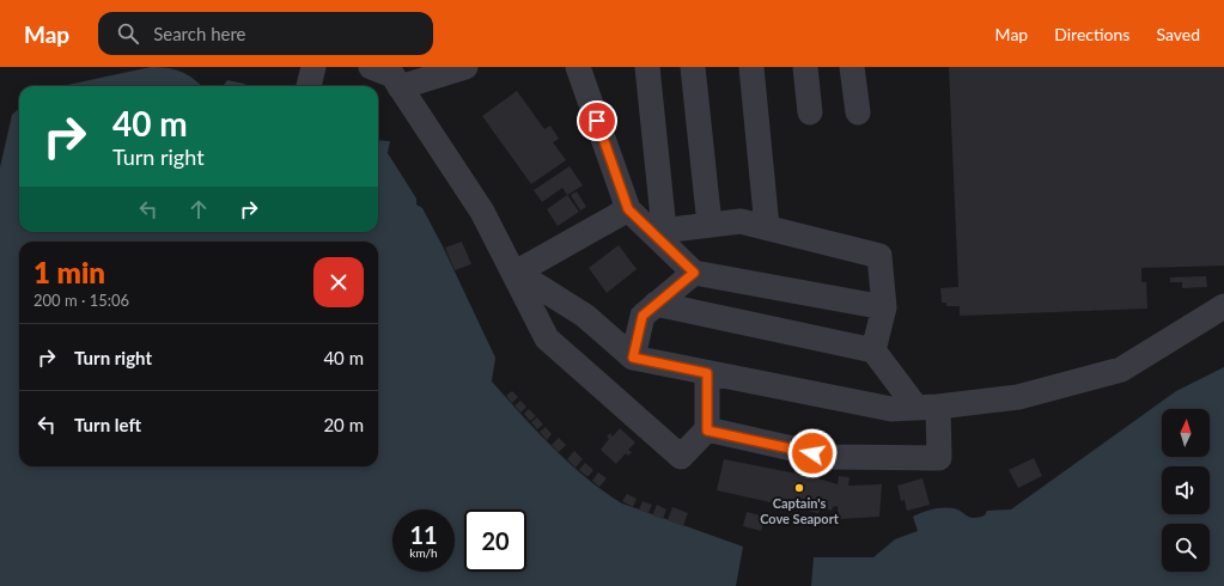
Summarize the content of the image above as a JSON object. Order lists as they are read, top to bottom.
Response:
{
  "places": ["Captain's Cove Seaport"],
  "north": "top",
  "page": {
    "header": "Map",
    "search": "Search here",
    "nav": ["Map", "Directions", "Saved"],
    "turn": ["40 m", "Turn right"],
    "heading": ["1 min", "200 m · 15:06"],
    "list": [
      {
        "name": "Turn right",
        "value": "40 m"
      },
      {
        "name": "Turn left",
        "value": "20 m"
      }
    ],
    "speed": "11 km/h",
    "limit": "20"
  }
}
